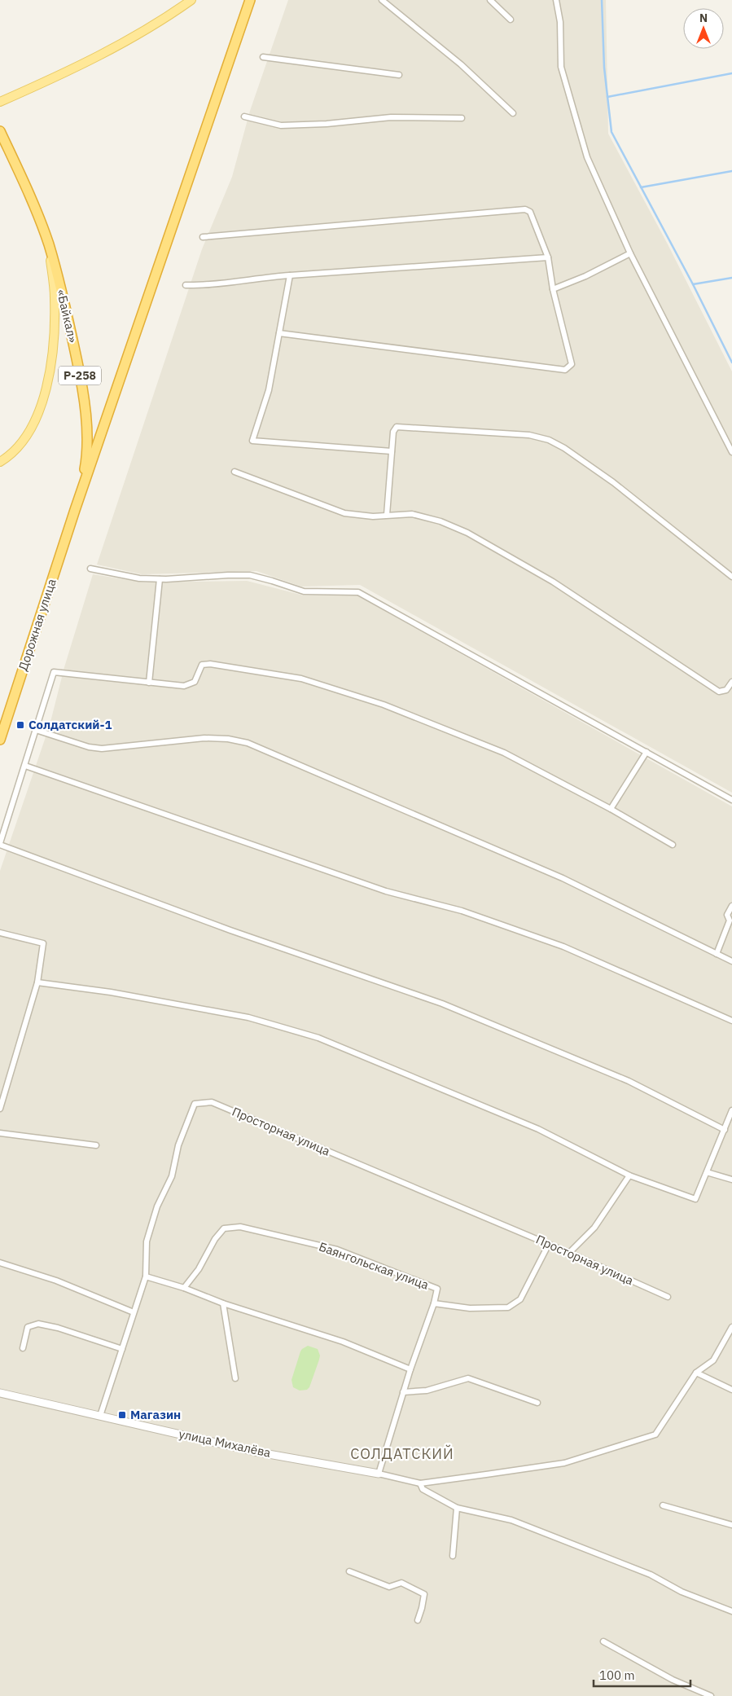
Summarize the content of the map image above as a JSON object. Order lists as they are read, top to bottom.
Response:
{
  "streets": {
    "highway": ["«Байкал»", "Р-258", "Дорожная улица"],
    "street": ["Просторная улица", "Баянгольская улица", "улица Михалёва"]
  },
  "crossings": [
    ["«Байкал»", "Дорожная улица"],
    ["Просторная улица", "улица Михалёва"]
  ],
  "districts": ["СОЛДАТСКИЙ"],
  "places": {
    "transit": ["Солдатский-1", "Магазин"]
  },
  "scale_bar": "100 m",
  "north": "top"
}
